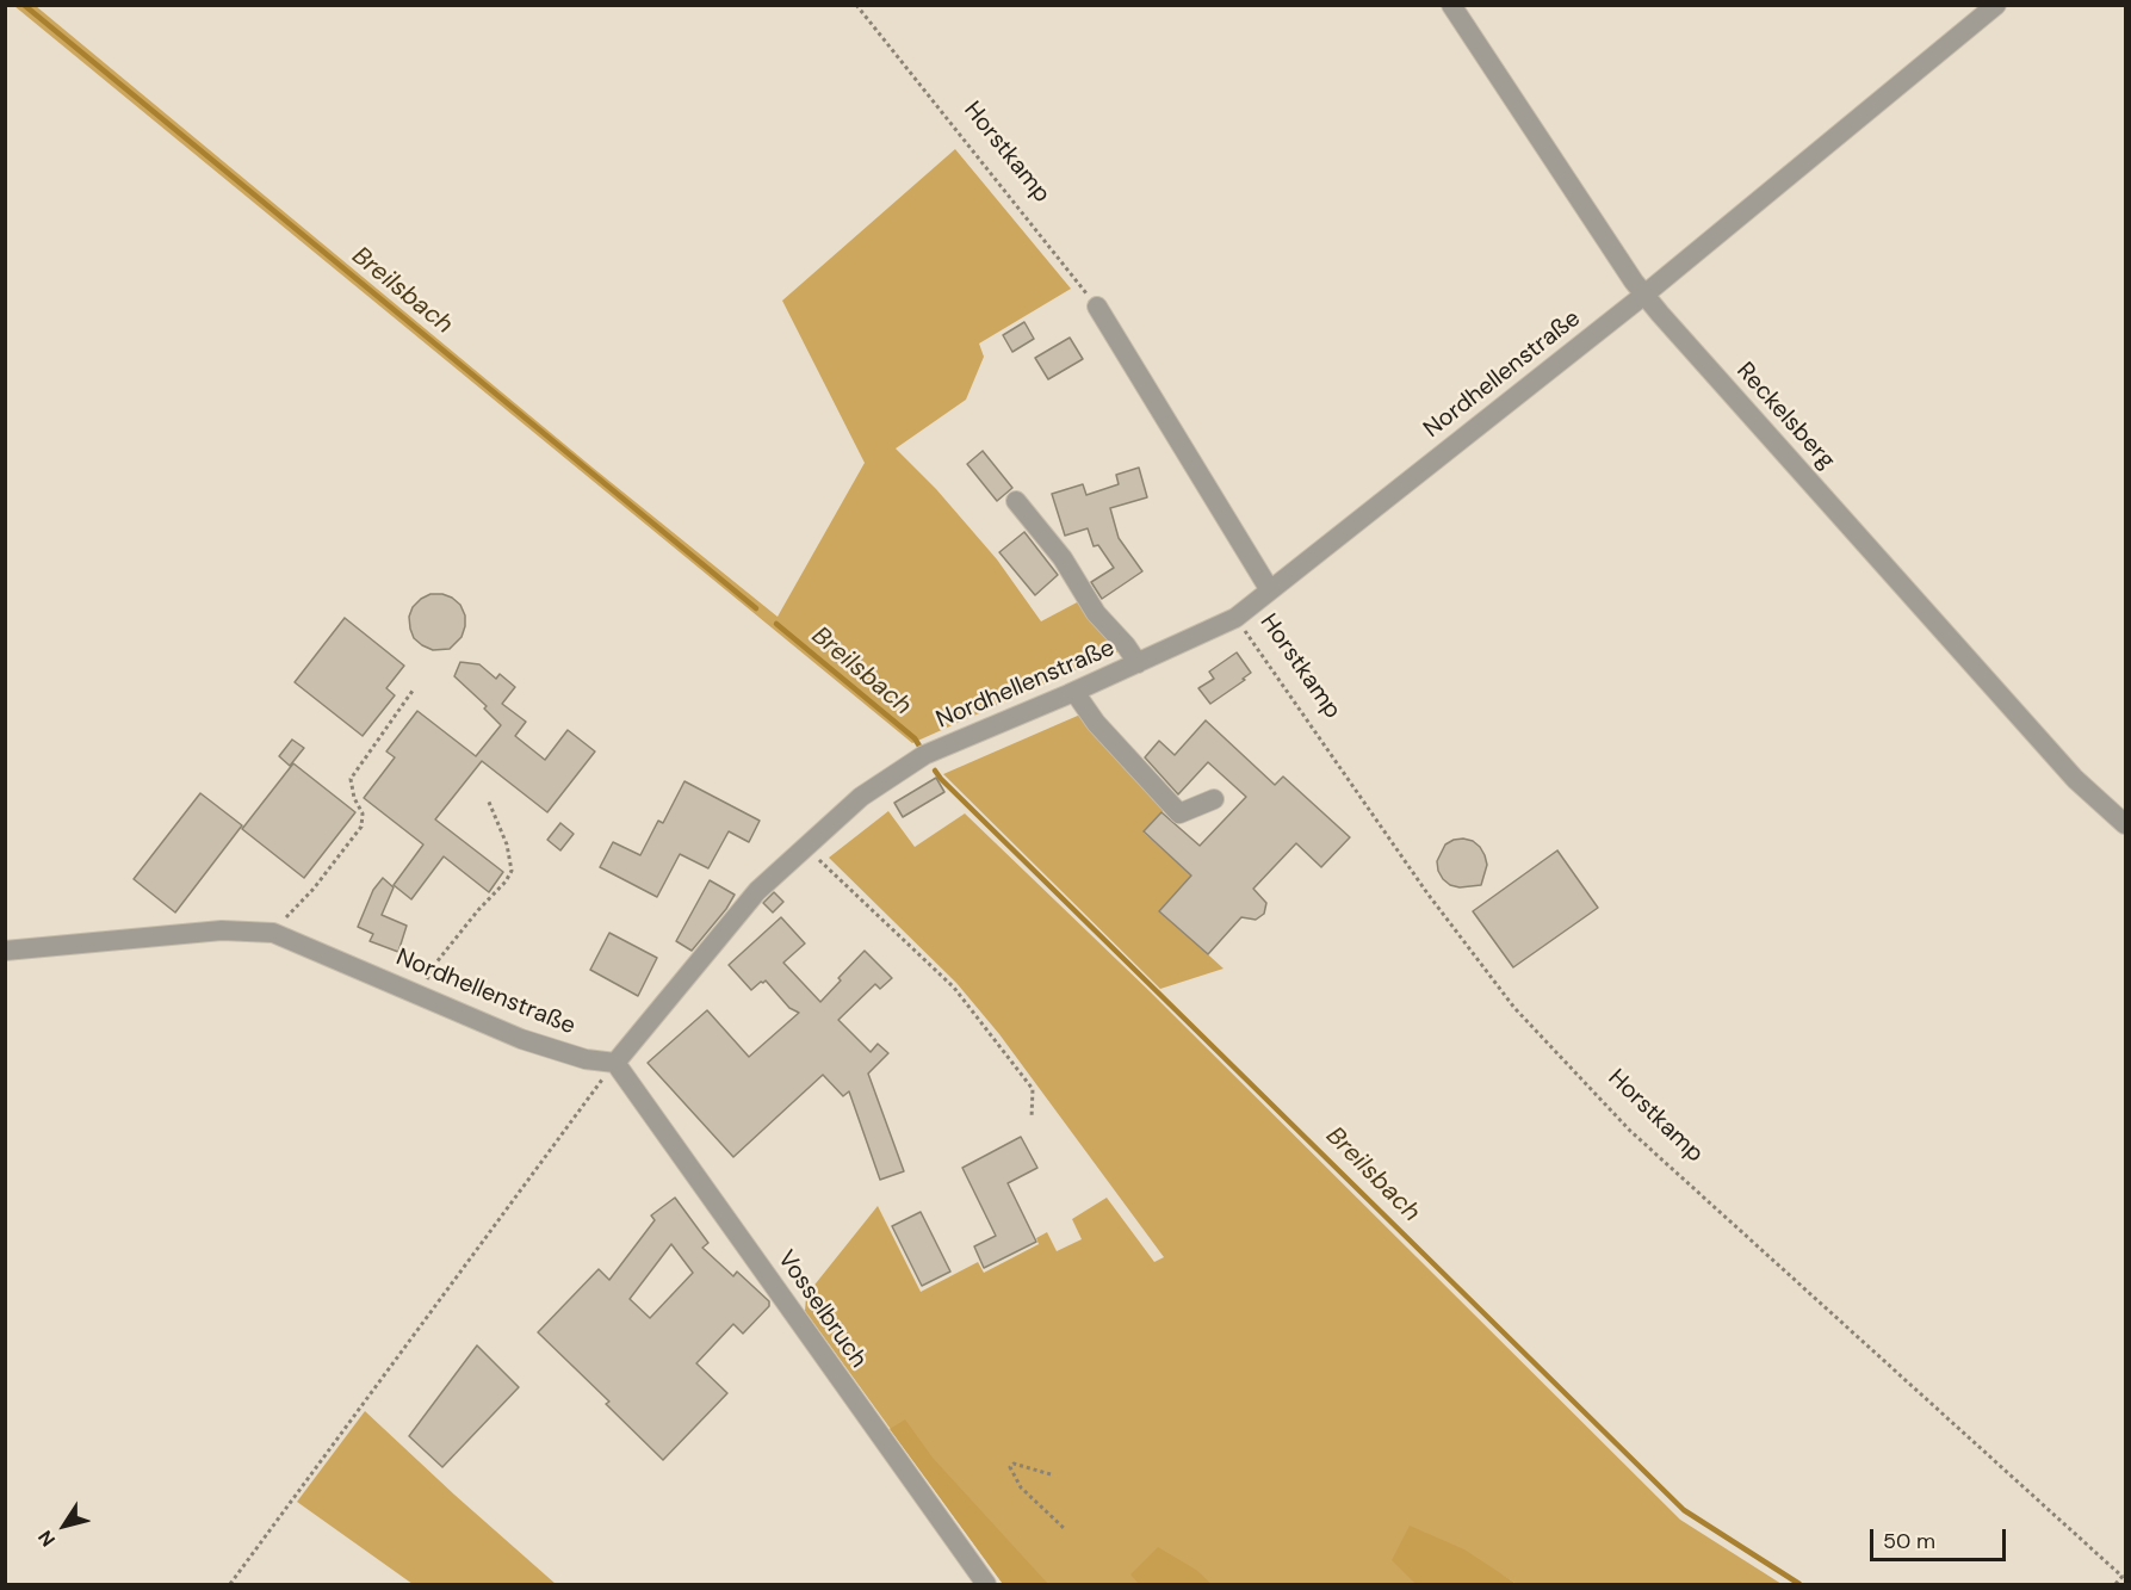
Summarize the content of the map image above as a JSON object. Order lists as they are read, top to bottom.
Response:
{
  "streets": {
    "street": [
      "Horstkamp",
      "Nordhellenstraße",
      "Reckelsberg",
      "Vosselbruch"
    ]
  },
  "crossings": [
    ["Horstkamp", "Nordhellenstraße"],
    ["Nordhellenstraße", "Reckelsberg"],
    ["Nordhellenstraße", "Vosselbruch"]
  ],
  "water": ["Breilsbach"],
  "scale_bar": "50 m",
  "north": "bottom left"
}
